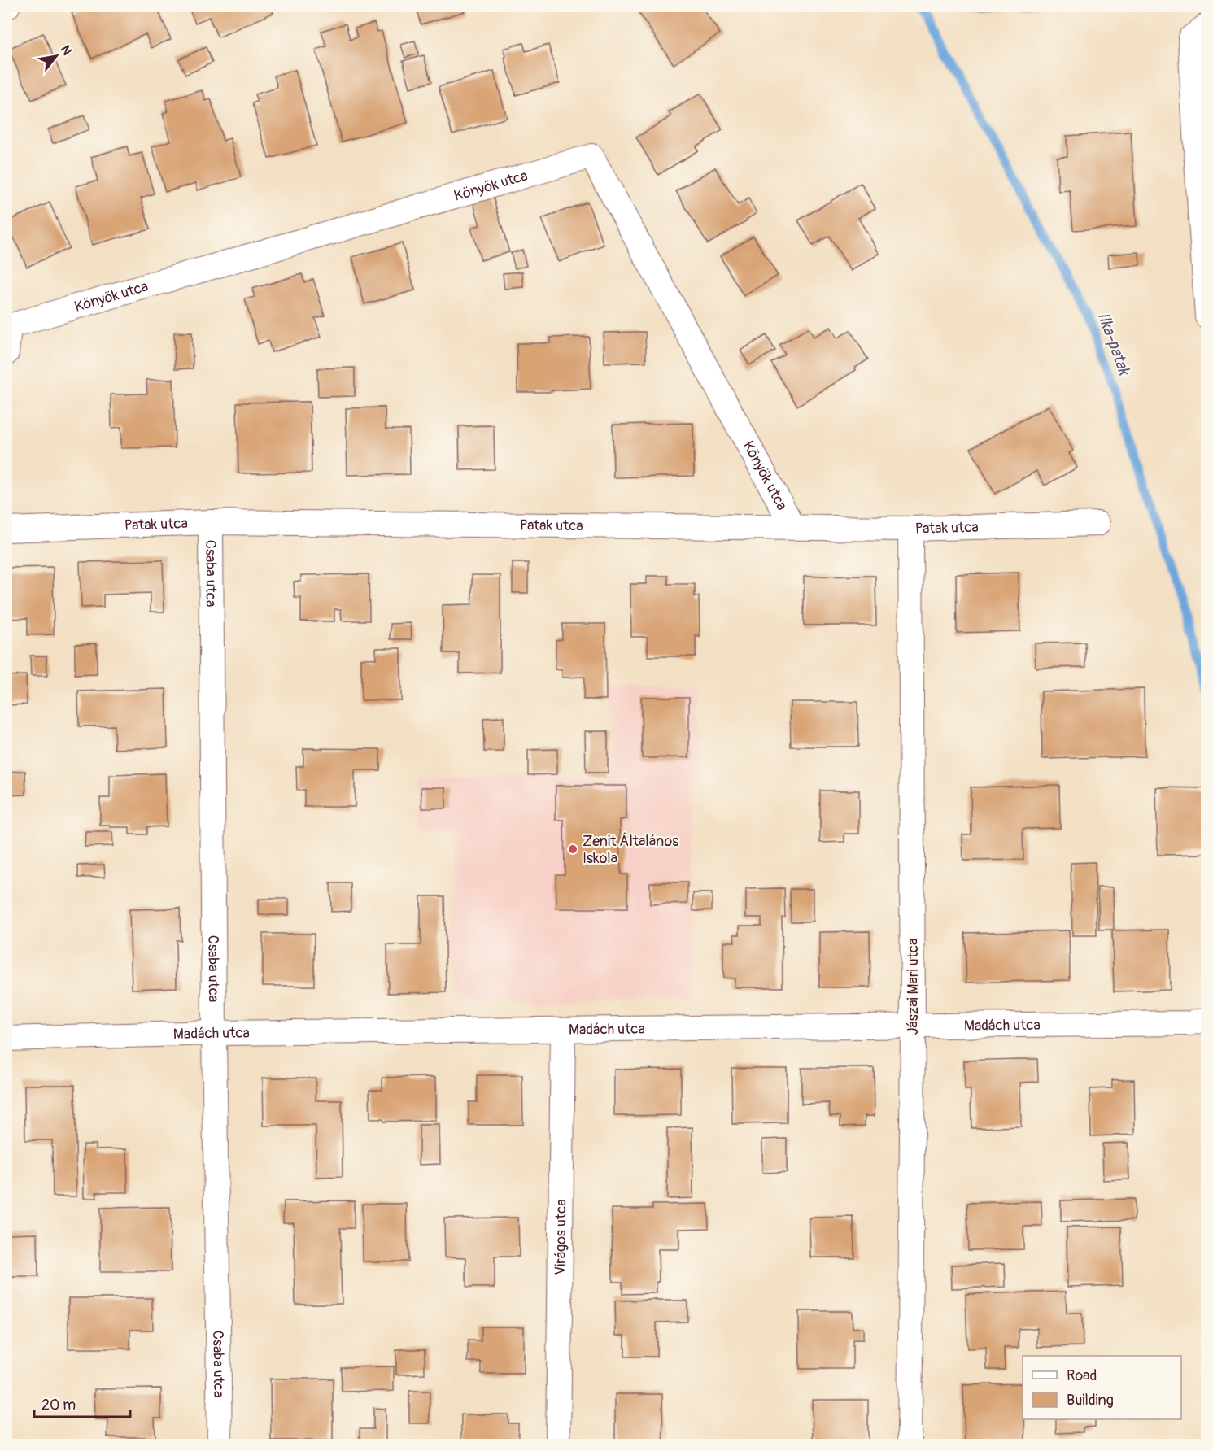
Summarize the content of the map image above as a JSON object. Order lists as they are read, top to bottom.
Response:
{
  "streets": {
    "street": [
      "Könyök utca",
      "Patak utca",
      "Csaba utca",
      "Jászai Mari utca",
      "Madách utca",
      "Virágos utca"
    ]
  },
  "crossings": [
    ["Könyök utca", "Patak utca"],
    ["Patak utca", "Csaba utca"],
    ["Patak utca", "Jászai Mari utca"],
    ["Csaba utca", "Madách utca"],
    ["Jászai Mari utca", "Madách utca"],
    ["Madách utca", "Virágos utca"]
  ],
  "water": ["Ilka-patak"],
  "places": ["Zenit Általános Iskola"],
  "legend": ["Road", "Building"],
  "scale_bar": "20 m",
  "north": "top right"
}
